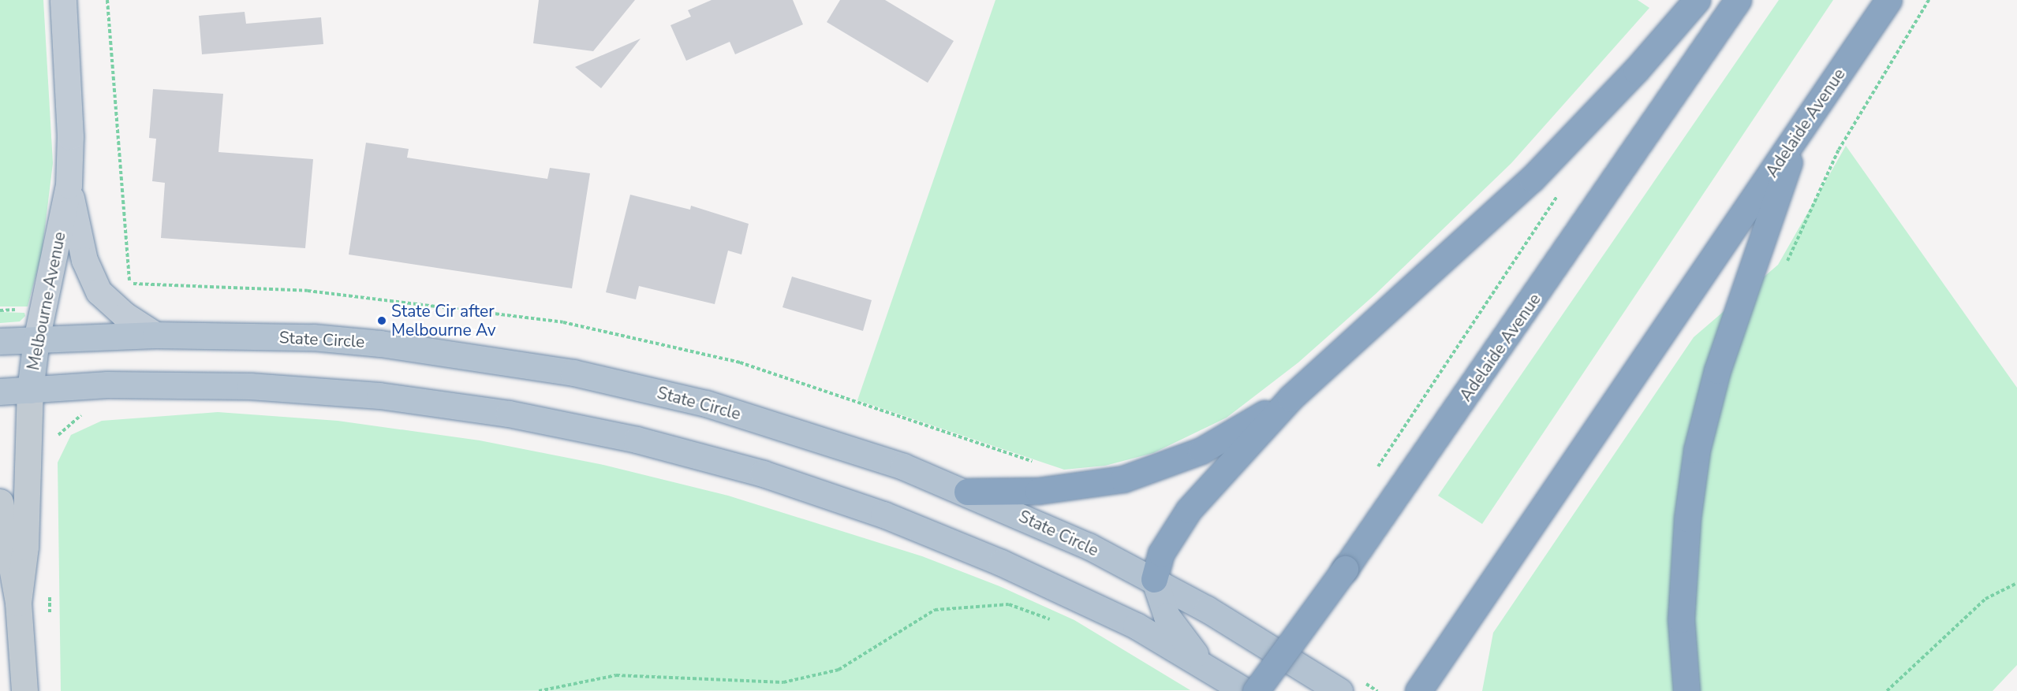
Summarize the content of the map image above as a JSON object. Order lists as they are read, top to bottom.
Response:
{
  "streets": {
    "highway": ["Adelaide Avenue"],
    "main road": ["Melbourne Avenue", "State Circle"]
  },
  "crossings": [
    ["Melbourne Avenue", "State Circle"]
  ],
  "places": ["State Cir after Melbourne Av"]
}
